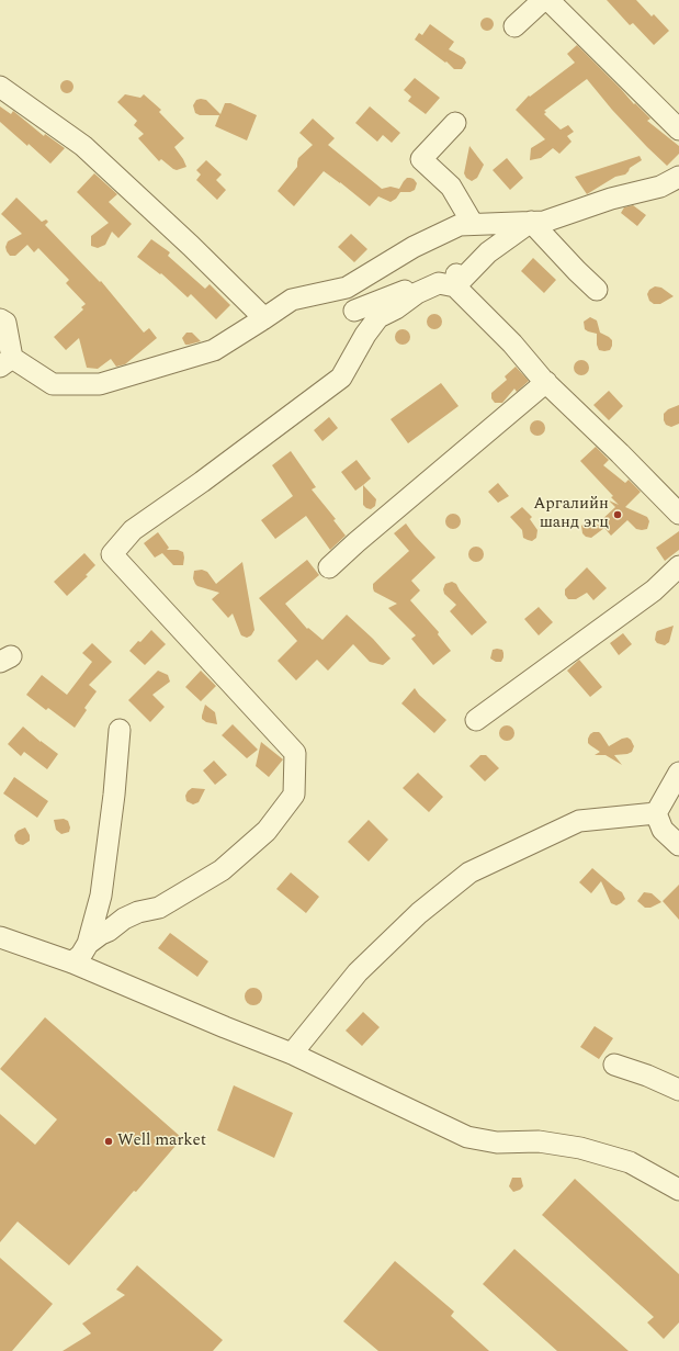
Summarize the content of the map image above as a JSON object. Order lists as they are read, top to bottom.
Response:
{
  "places": ["Аргалийн шанд эгц", "Well market"]
}
